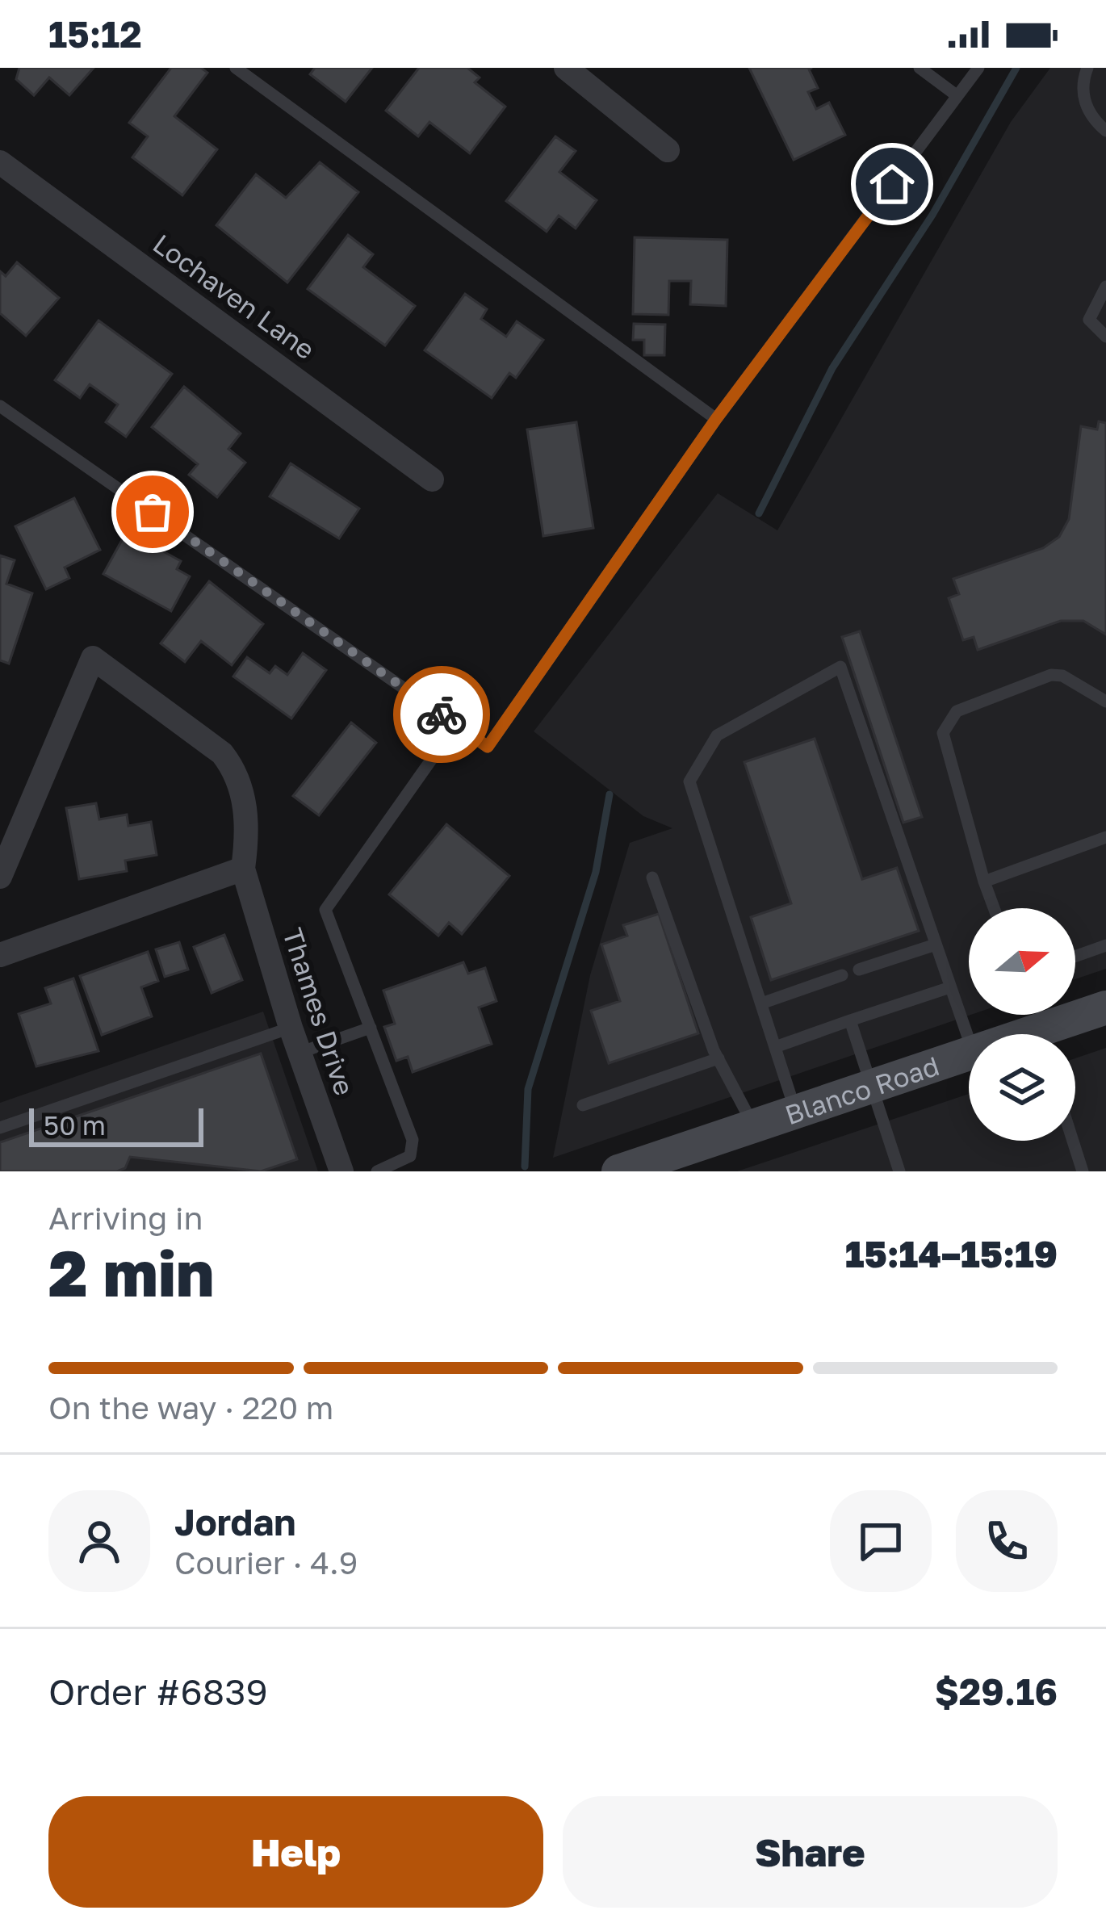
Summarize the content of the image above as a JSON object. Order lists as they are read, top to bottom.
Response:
{
  "streets": {
    "main road": ["Blanco Road"],
    "street": ["Lochaven Lane", "Thames Drive"]
  },
  "scale_bar": "50 m",
  "north": "right",
  "page": {
    "status": "15:12",
    "scale": "50 m",
    "heading": ["2 min", "Arriving in", "15:14–15:19"],
    "panel": [
      "Jordan",
      "Courier · 4.9",
      "Order #6839",
      "$29.16"
    ],
    "bar": "On the way · 220 m",
    "buttons": ["Help", "Share"]
  }
}
